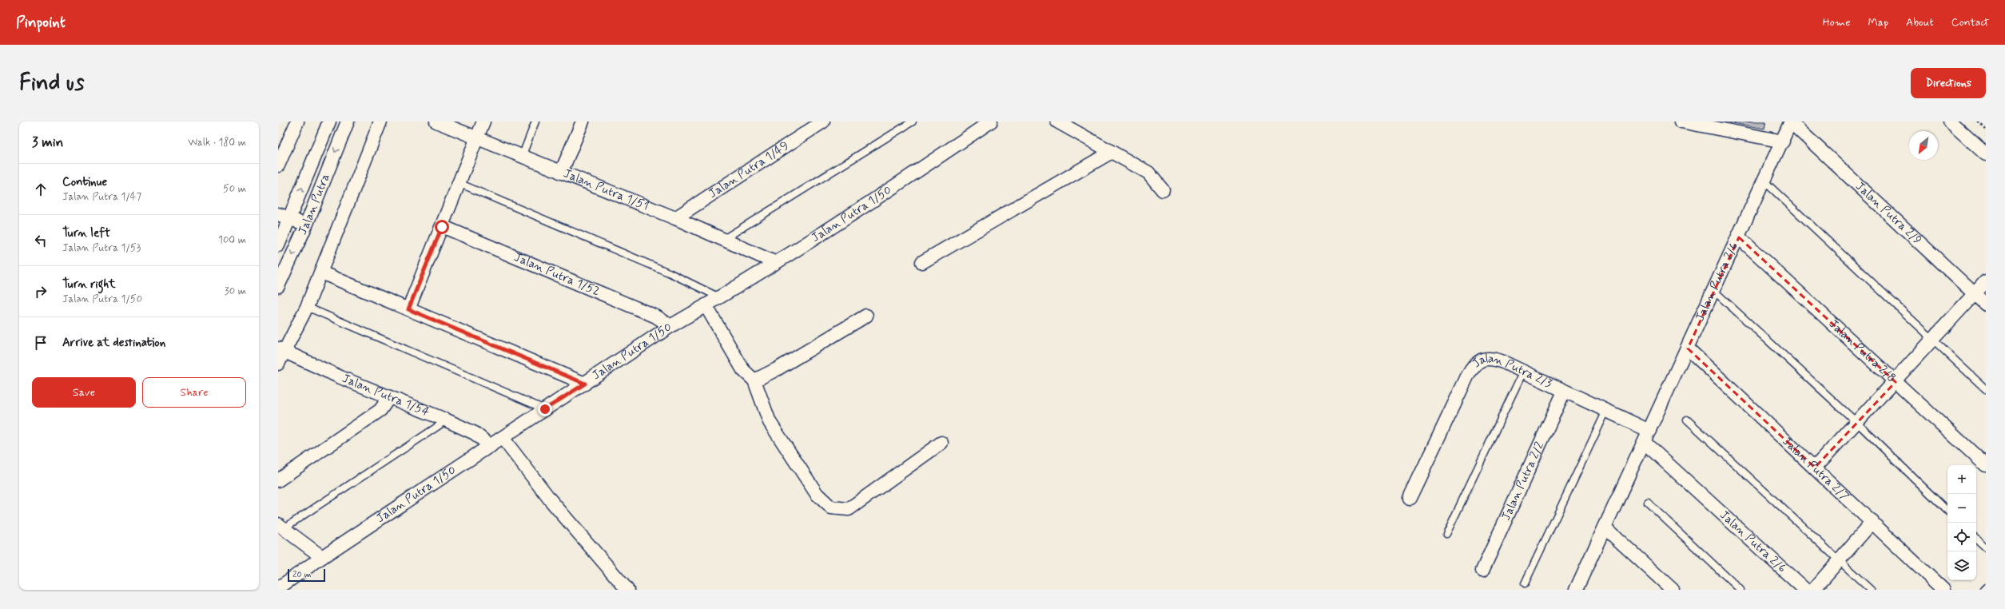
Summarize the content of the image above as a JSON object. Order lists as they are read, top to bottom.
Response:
{
  "streets": {
    "street": [
      "Jalan Putra 1/49",
      "Jalan Putra 1/51",
      "Jalan Putra",
      "Jalan Putra 2/9",
      "Jalan Putra 1/50",
      "Jalan Putra 1/52",
      "Jalan Putra 2/6",
      "Jalan Putra 2/8",
      "Jalan Putra 2/3",
      "Jalan Putra 1/54",
      "Jalan Putra 2/7",
      "Jalan Putra 2/2"
    ]
  },
  "crossings": [
    ["Jalan Putra 1/49", "Jalan Putra 1/51"],
    ["Jalan Putra 1/51", "Jalan Putra 1/50"],
    ["Jalan Putra 2/9", "Jalan Putra 2/6"],
    ["Jalan Putra 1/50", "Jalan Putra 1/52"],
    ["Jalan Putra 1/50", "Jalan Putra 1/54"],
    ["Jalan Putra 2/6", "Jalan Putra 2/8"],
    ["Jalan Putra 2/6", "Jalan Putra 2/3"],
    ["Jalan Putra 2/6", "Jalan Putra 2/7"],
    ["Jalan Putra 2/3", "Jalan Putra 2/2"]
  ],
  "scale_bar": "20 m",
  "north": "bottom left",
  "page": {
    "header": "Pinpoint",
    "nav": [
      "Home",
      "Map",
      "About",
      "Contact"
    ],
    "buttons": [
      "Directions",
      ["Save", "Share"]
    ],
    "title": "Find us",
    "heading": ["3 min", "Walk · 180 m"],
    "list": [
      ["Continue", "Jalan Putra 1/47", "50 m"],
      ["Turn left", "Jalan Putra 1/53", "100 m"],
      ["Turn right", "Jalan Putra 1/50", "30 m"],
      "Arrive at destination"
    ],
    "map_buttons": ["+", "−"],
    "scale": "20 m"
  }
}
